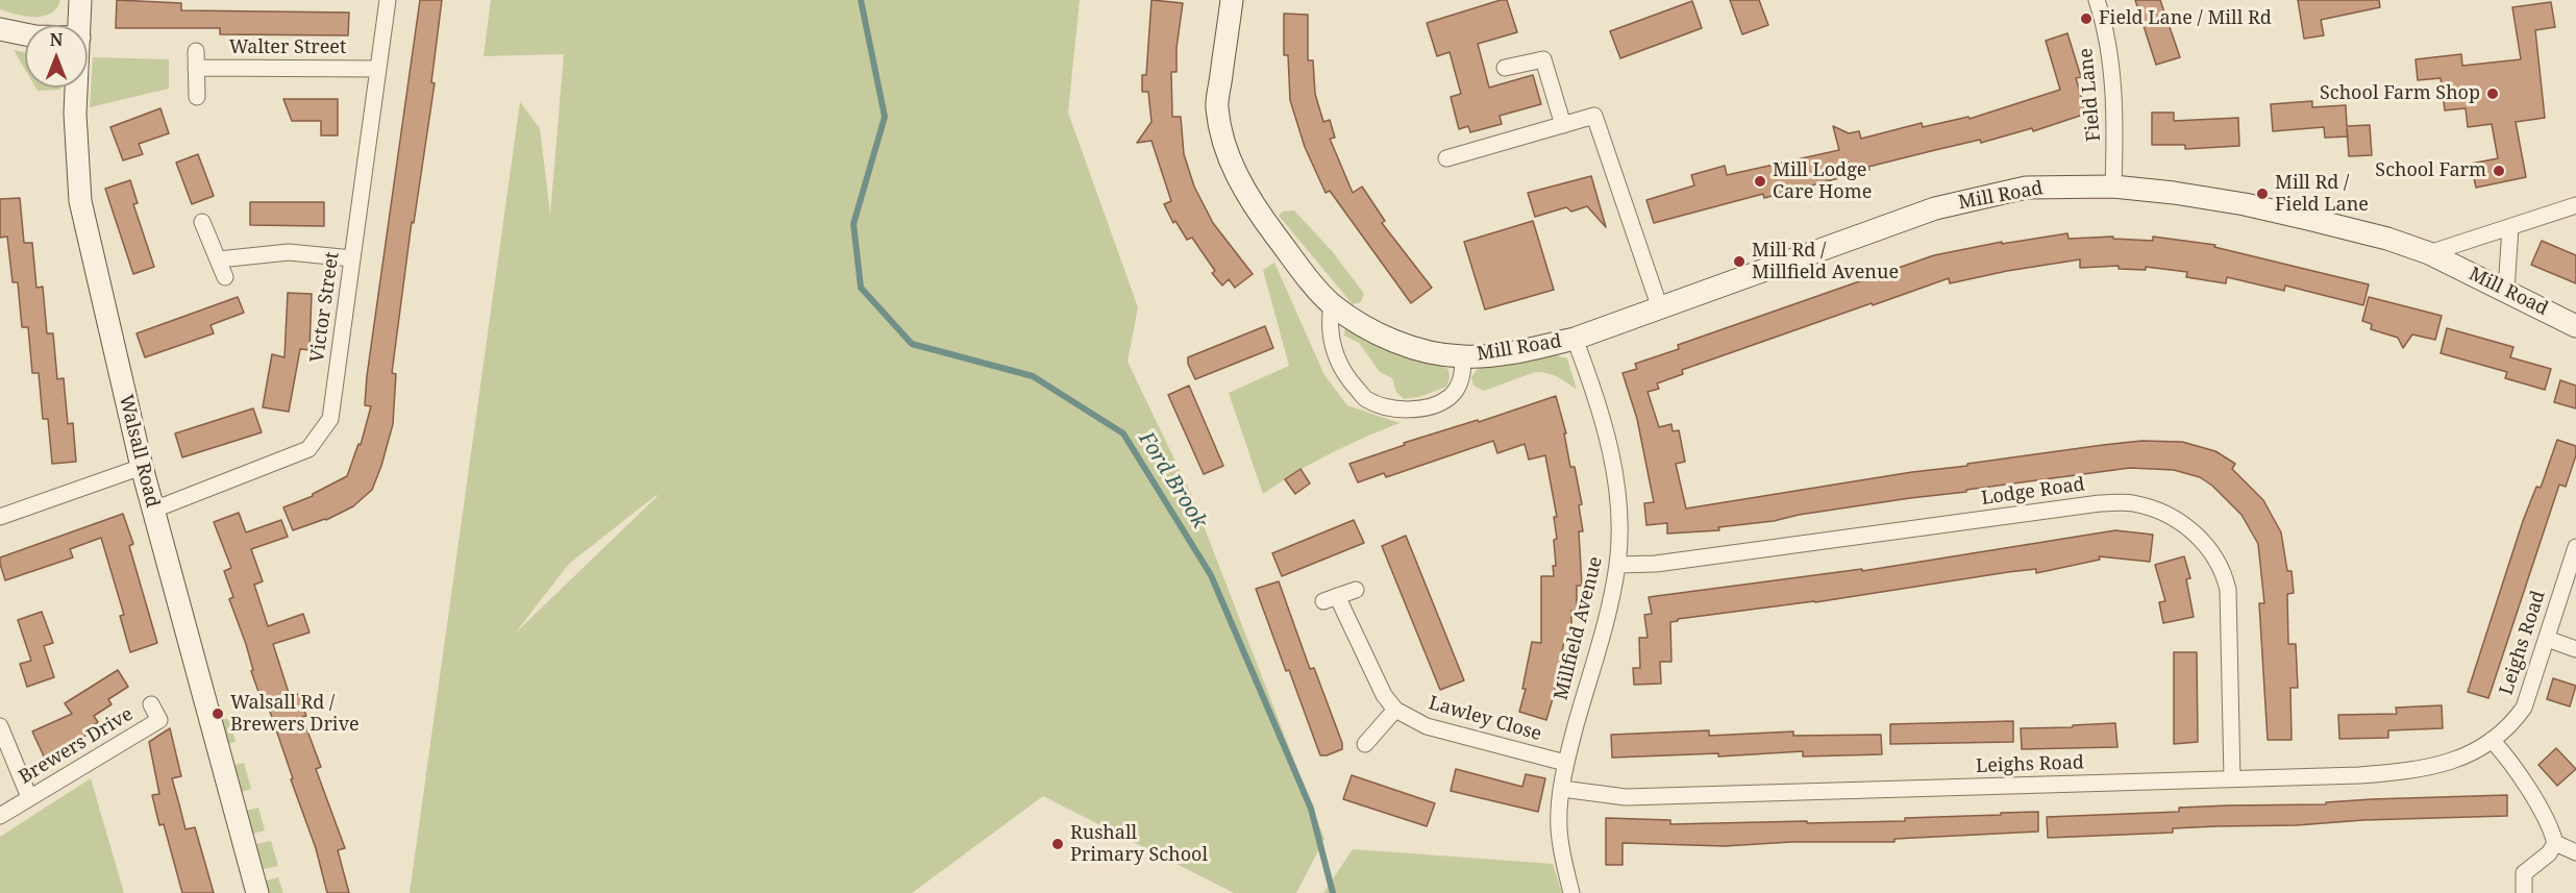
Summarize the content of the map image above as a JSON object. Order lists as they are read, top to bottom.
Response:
{
  "streets": {
    "street": [
      "Walter Street",
      "Field Lane",
      "Mill Road",
      "Victor Street",
      "Walsall Road",
      "Lodge Road",
      "Millfield Avenue",
      "Leighs Road",
      "Lawley Close",
      "Brewers Drive"
    ]
  },
  "crossings": [
    ["Walter Street", "Victor Street"],
    ["Field Lane", "Mill Road"],
    ["Mill Road", "Millfield Avenue"],
    ["Victor Street", "Walsall Road"],
    ["Lodge Road", "Millfield Avenue"],
    ["Lodge Road", "Leighs Road"],
    ["Millfield Avenue", "Leighs Road"],
    ["Millfield Avenue", "Lawley Close"]
  ],
  "water": ["Ford Brook"],
  "places": [
    "Field Lane / Mill Rd",
    "School Farm Shop",
    "School Farm",
    "Mill Lodge Care Home",
    "Mill Rd / Field Lane",
    "Mill Rd / Millfield Avenue",
    "Walsall Rd / Brewers Drive",
    "Rushall Primary School"
  ],
  "north": "top"
}
